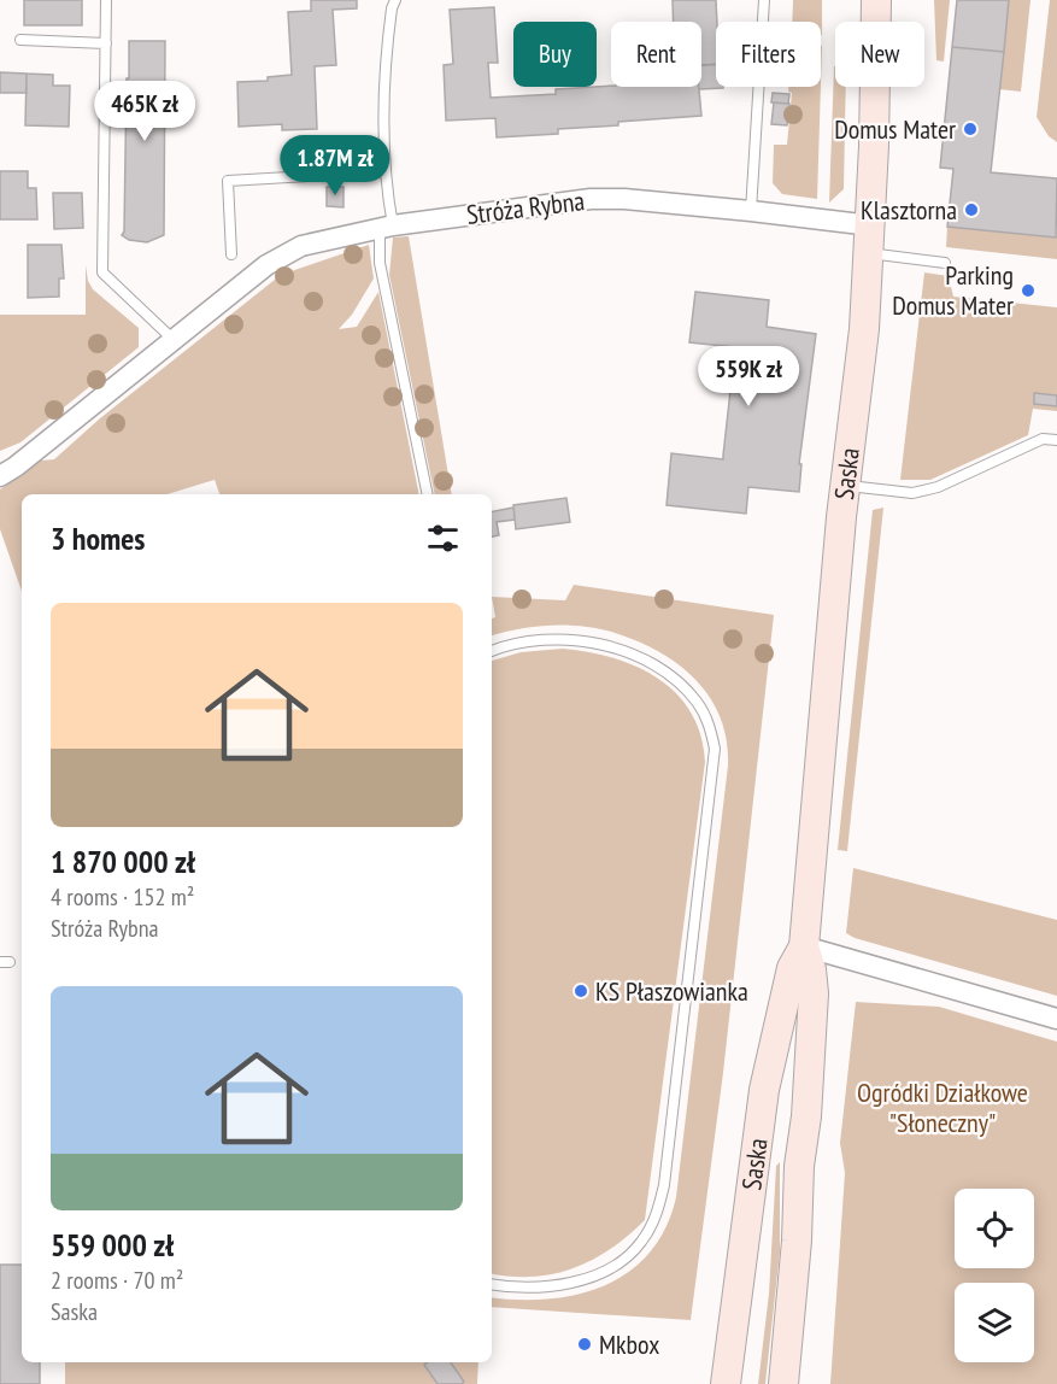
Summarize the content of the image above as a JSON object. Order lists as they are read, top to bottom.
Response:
{
  "streets": {
    "street": ["Stróża Rybna", "Saska"]
  },
  "crossings": [
    ["Stróża Rybna", "Saska"]
  ],
  "parks": ["Ogródki Działkowe \"Słoneczny\""],
  "places": [
    "Domus Mater",
    "Klasztorna",
    "Parking Domus Mater",
    "KS Płaszowianka",
    "Mkbox"
  ],
  "page": {
    "chip": [
      "Buy",
      "Rent",
      "Filters",
      "New"
    ],
    "price": ["465K zł", "1.87M zł", "559K zł"],
    "heading": "3 homes",
    "list": [
      {
        "name": "1 870 000 zł",
        "note": "4 rooms · 152 m² · Stróża Rybna"
      },
      {
        "name": "559 000 zł",
        "note": "2 rooms · 70 m² · Saska"
      }
    ]
  }
}
